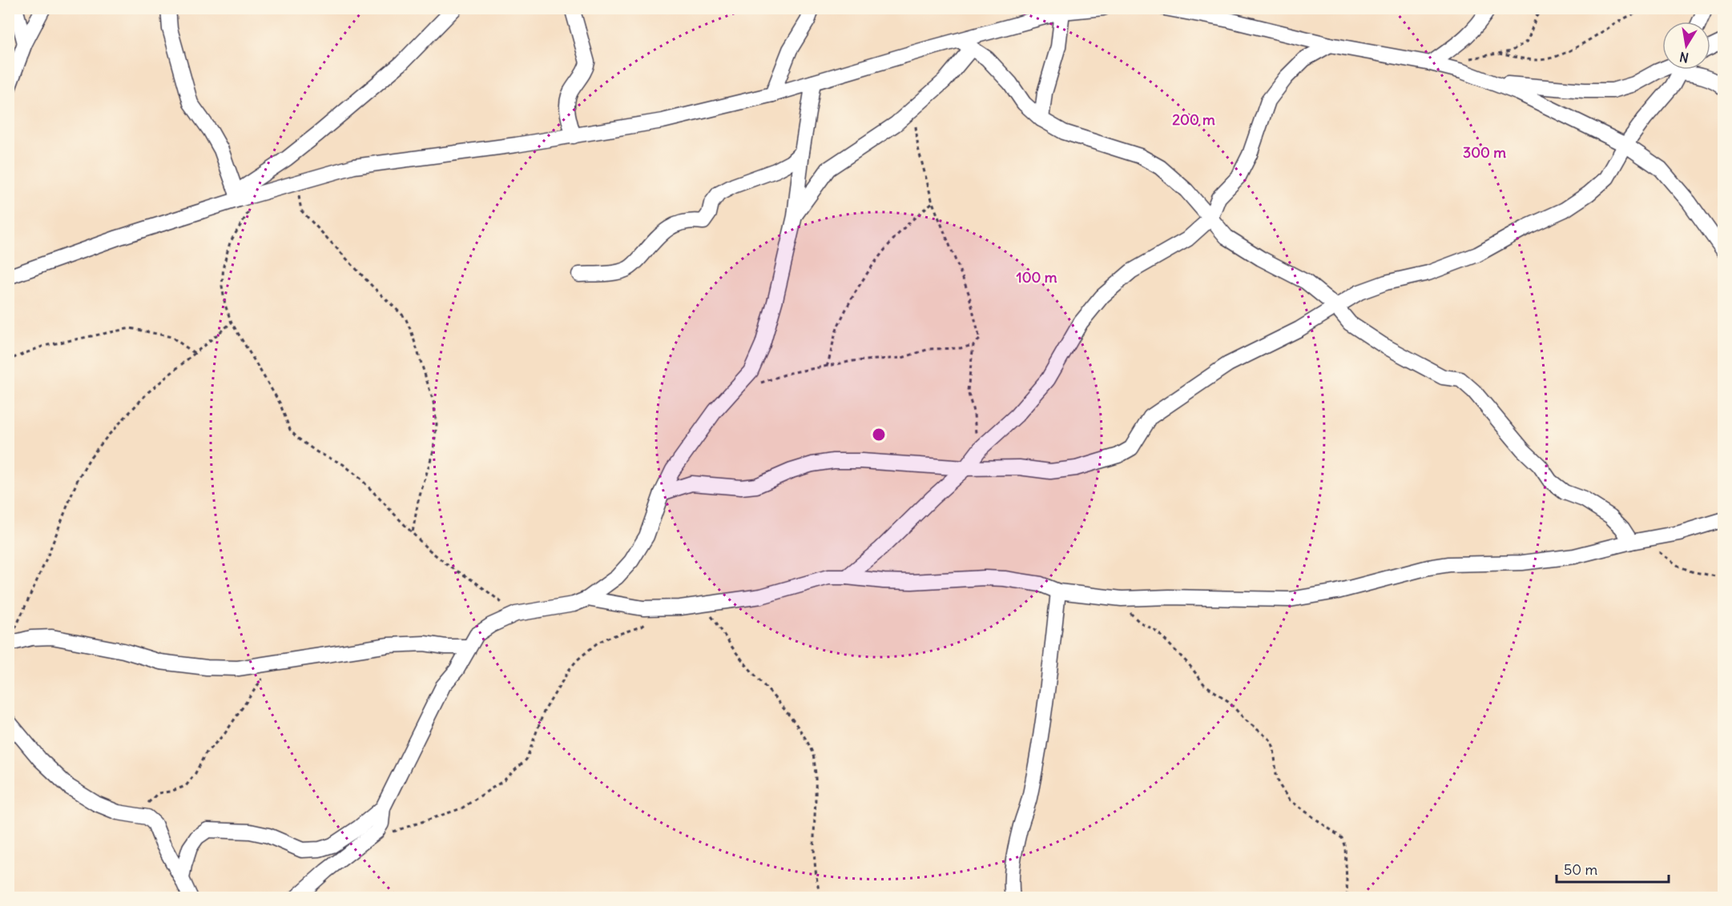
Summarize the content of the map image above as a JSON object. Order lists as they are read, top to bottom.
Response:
{
  "scale_bar": "50 m",
  "north": "bottom",
  "rings": ["200 m", "300 m", "100 m"]
}
